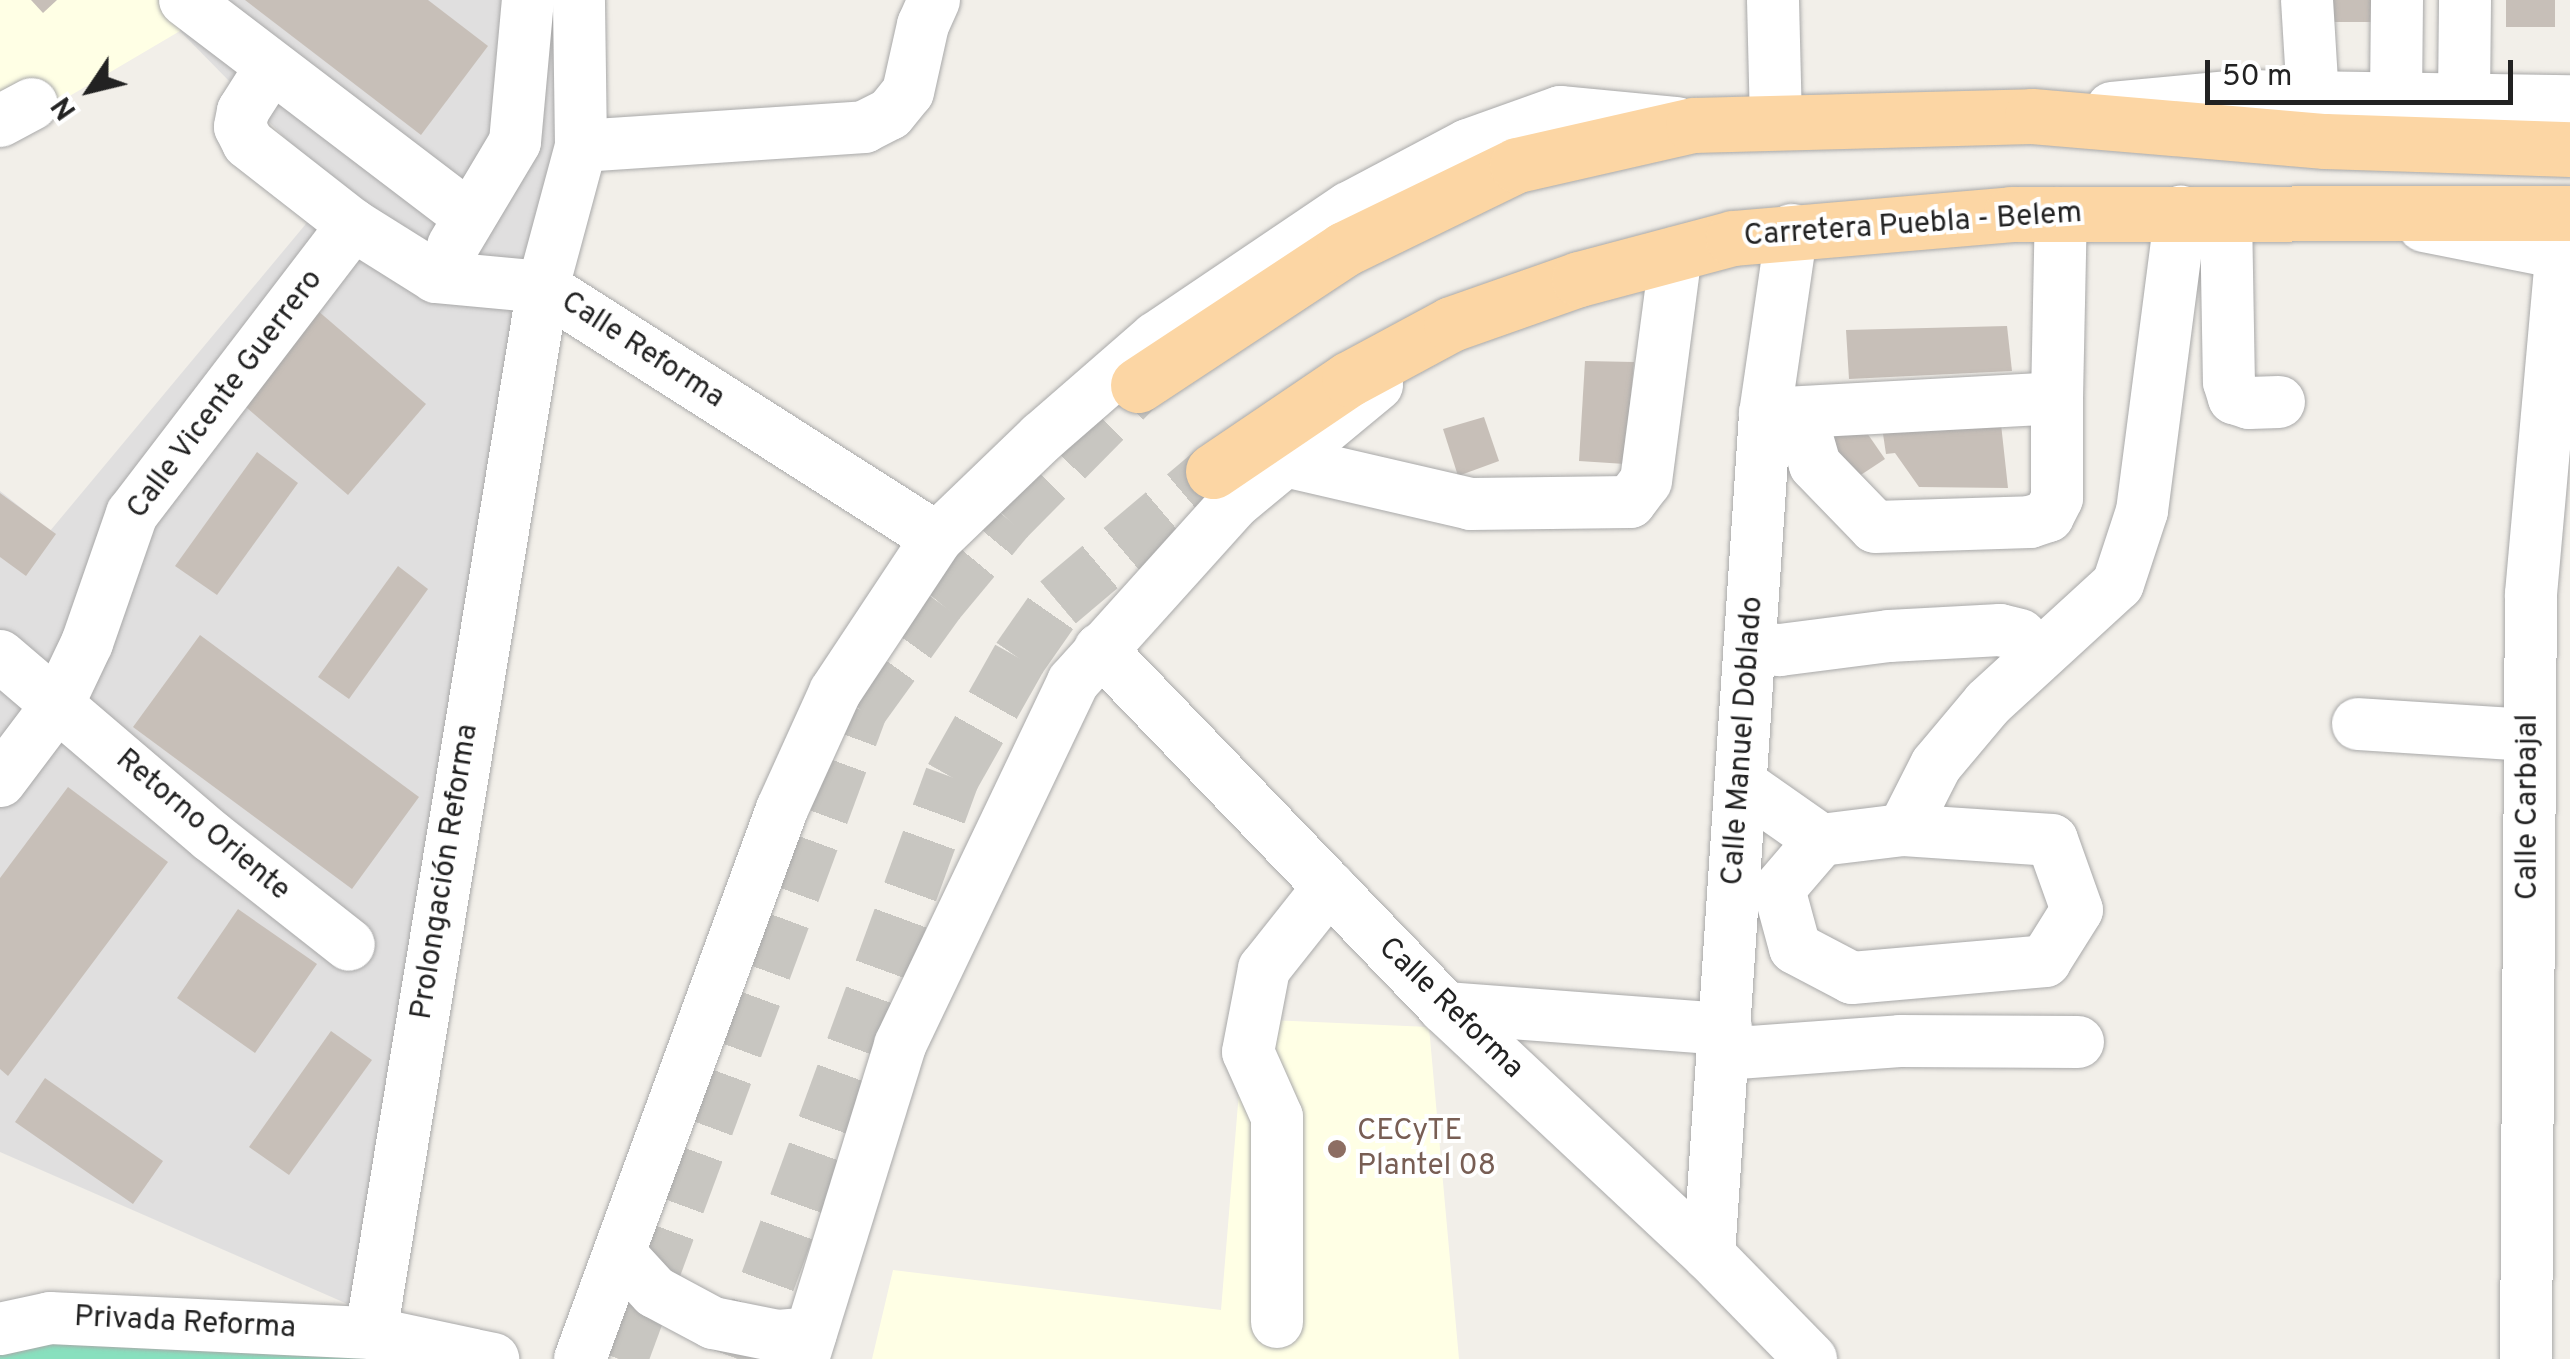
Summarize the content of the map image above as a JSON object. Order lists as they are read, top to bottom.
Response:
{
  "streets": {
    "main road": ["Carretera Puebla - Belem"],
    "street": [
      "Calle Reforma",
      "Calle Vicente Guerrero",
      "Calle Manuel Doblado",
      "Calle Carbajal",
      "Retorno Oriente",
      "Prolongación Reforma",
      "Privada Reforma"
    ]
  },
  "crossings": [
    ["Carretera Puebla - Belem", "Calle Manuel Doblado"],
    ["Carretera Puebla - Belem", "Calle Carbajal"],
    ["Calle Reforma", "Calle Manuel Doblado"],
    ["Calle Reforma", "Prolongación Reforma"],
    ["Calle Vicente Guerrero", "Retorno Oriente"],
    ["Prolongación Reforma", "Privada Reforma"]
  ],
  "places": ["CECyTE Plantel 08"],
  "scale_bar": "50 m",
  "north": "bottom left"
}
